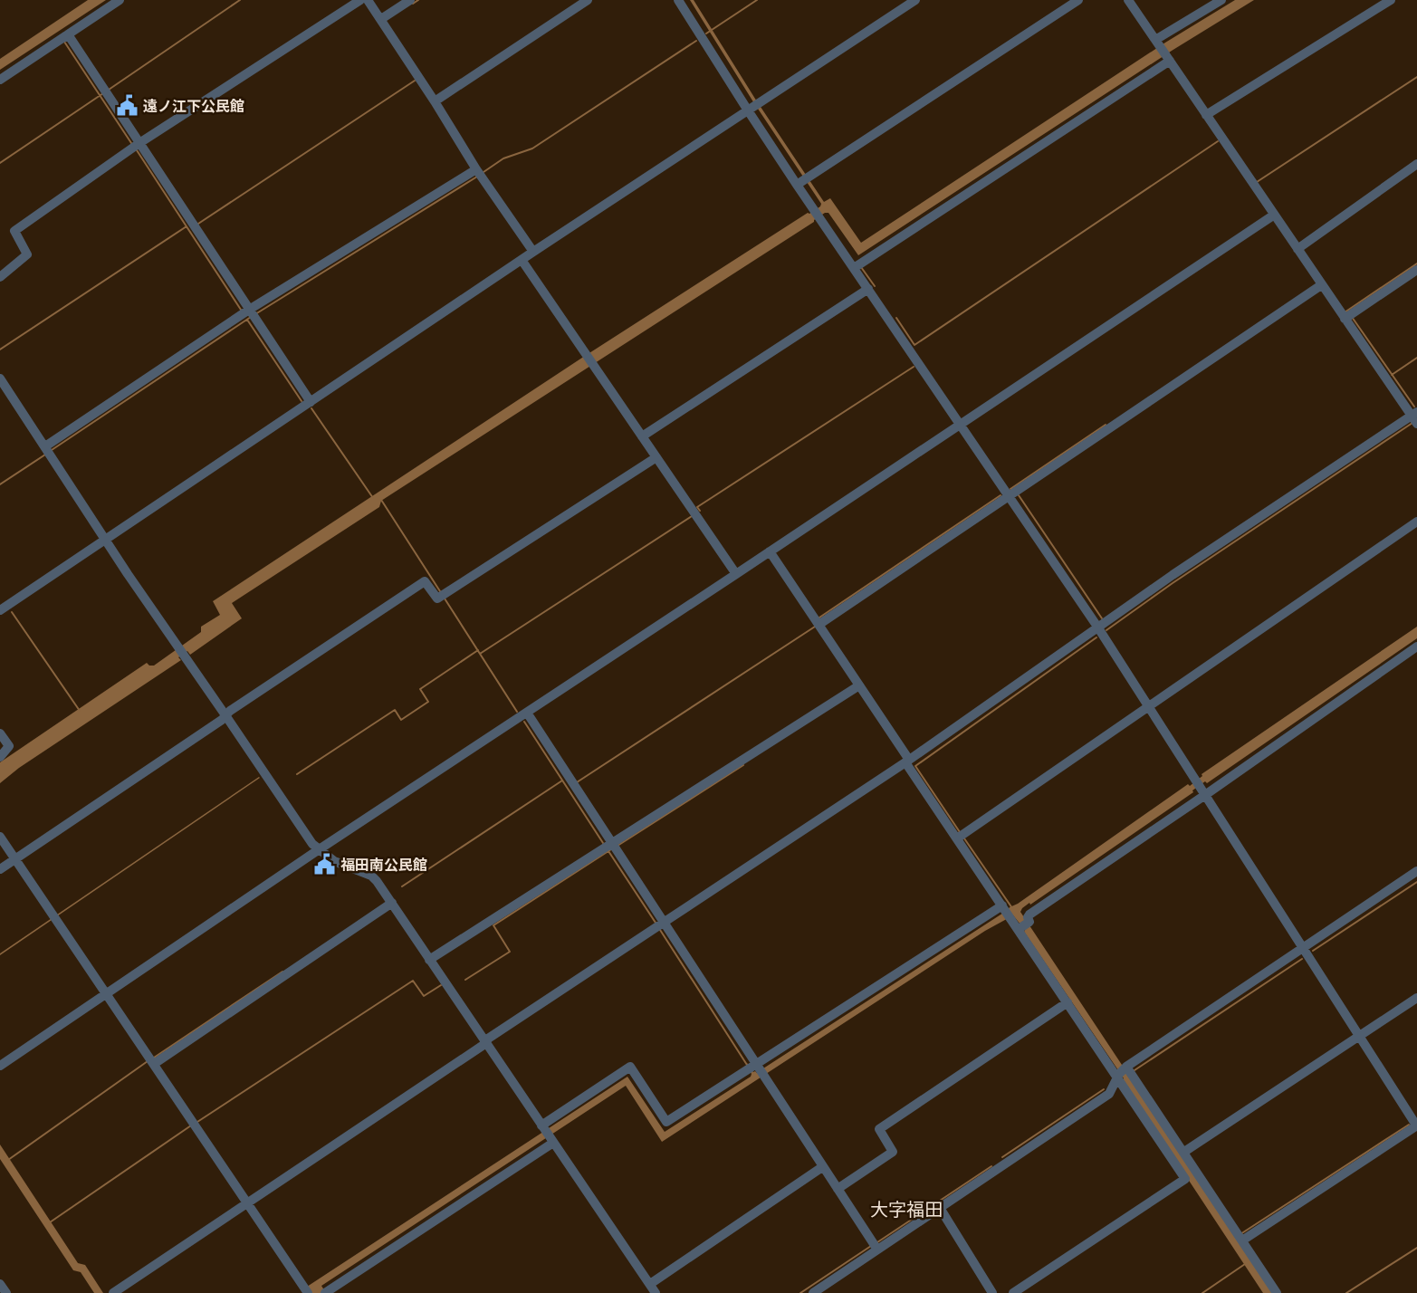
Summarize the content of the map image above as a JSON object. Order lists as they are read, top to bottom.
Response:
{
  "districts": ["大字福田"],
  "places": {
    "public building": ["遠ノ江下公民館", "福田南公民館"]
  }
}
